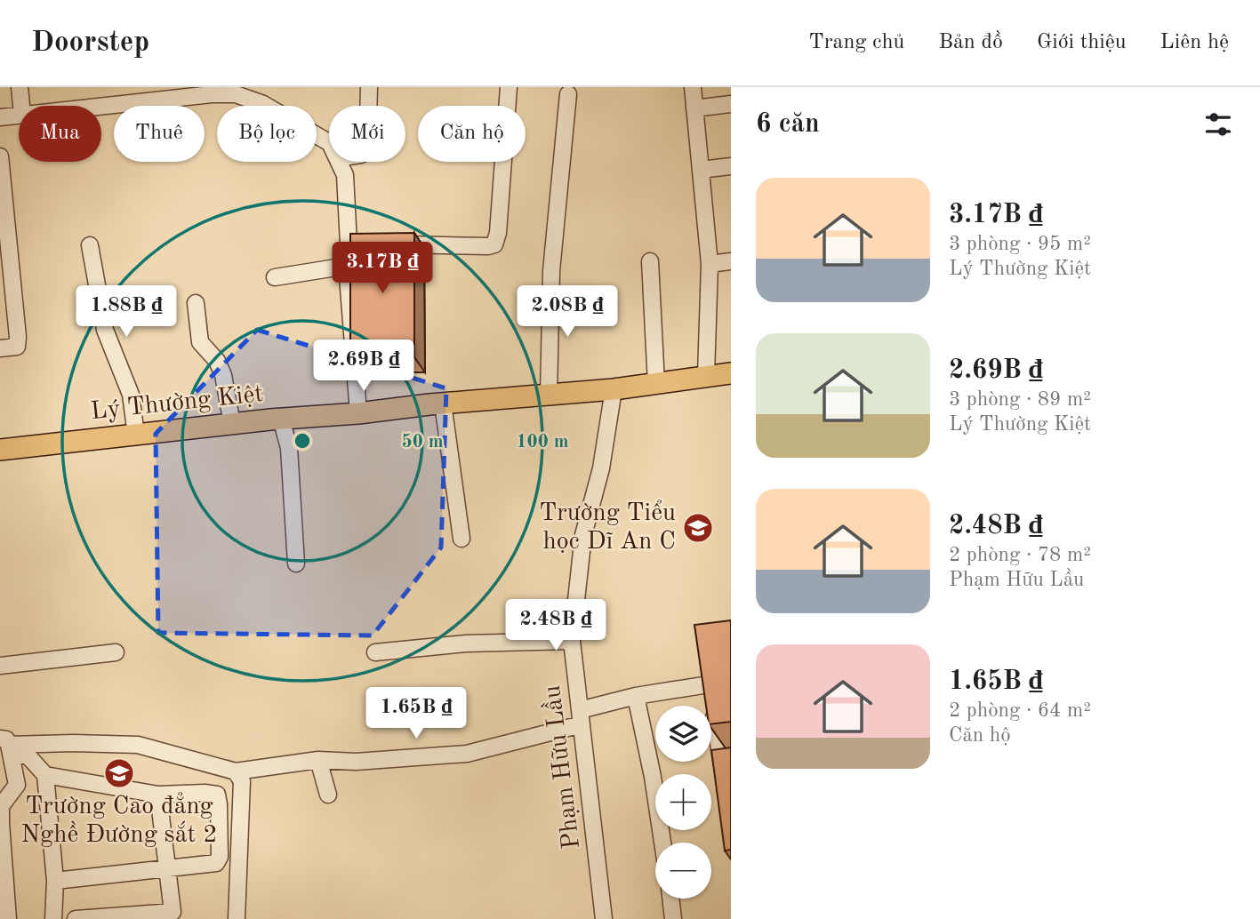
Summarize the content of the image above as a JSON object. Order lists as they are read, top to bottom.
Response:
{
  "streets": {
    "main road": ["Lý Thường Kiệt"],
    "street": ["Phạm Hữu Lầu"]
  },
  "crossings": [
    ["Lý Thường Kiệt", "Phạm Hữu Lầu"]
  ],
  "places": {
    "school or university": ["Trường Tiểu học Dĩ An C", "Trường Cao đẳng Nghề Đường sắt 2"]
  },
  "page": {
    "header": "Doorstep",
    "nav": [
      "Trang chủ",
      "Bản đồ",
      "Giới thiệu",
      "Liên hệ"
    ],
    "heading": "6 căn",
    "chip": [
      "Mua",
      "Thuê",
      "Bộ lọc",
      "Mới",
      "Căn hộ"
    ],
    "list": [
      {
        "name": "3.17B ₫",
        "note": "3 phòng · 95 m² · Lý Thường Kiệt"
      },
      {
        "name": "2.69B ₫",
        "note": "3 phòng · 89 m² · Lý Thường Kiệt"
      },
      {
        "name": "2.48B ₫",
        "note": "2 phòng · 78 m² · Phạm Hữu Lầu"
      },
      {
        "name": "1.65B ₫",
        "note": "2 phòng · 64 m² · Căn hộ"
      }
    ],
    "price": [
      "3.17B ₫",
      "1.88B ₫",
      "2.08B ₫",
      "2.69B ₫",
      "2.48B ₫",
      "1.65B ₫"
    ],
    "map_buttons": ["+", "−"]
  },
  "rings": ["50 m", "100 m"]
}
